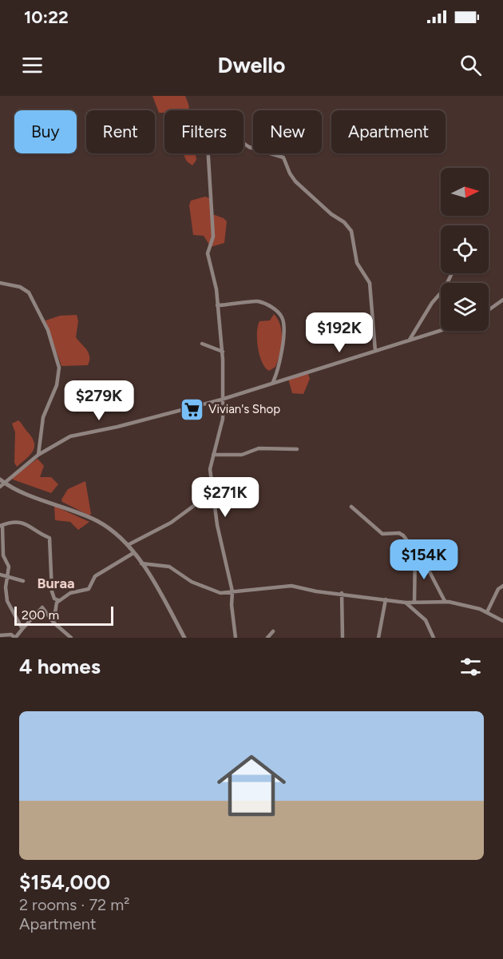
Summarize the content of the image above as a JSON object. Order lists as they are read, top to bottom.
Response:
{
  "districts": ["Buraa"],
  "places": {
    "supermarket": ["Vivian's Shop"]
  },
  "scale_bar": "200 m",
  "north": "right",
  "page": {
    "status": "10:22",
    "header": "Dwello",
    "chip": [
      "Buy",
      "Rent",
      "Filters",
      "New",
      "Apartment"
    ],
    "price": [
      "$192K",
      "$279K",
      "$271K",
      "$154K"
    ],
    "scale": "200 m",
    "heading": "4 homes",
    "list": [
      {
        "name": "$154,000",
        "note": "2 rooms · 72 m² · Apartment"
      }
    ]
  }
}
